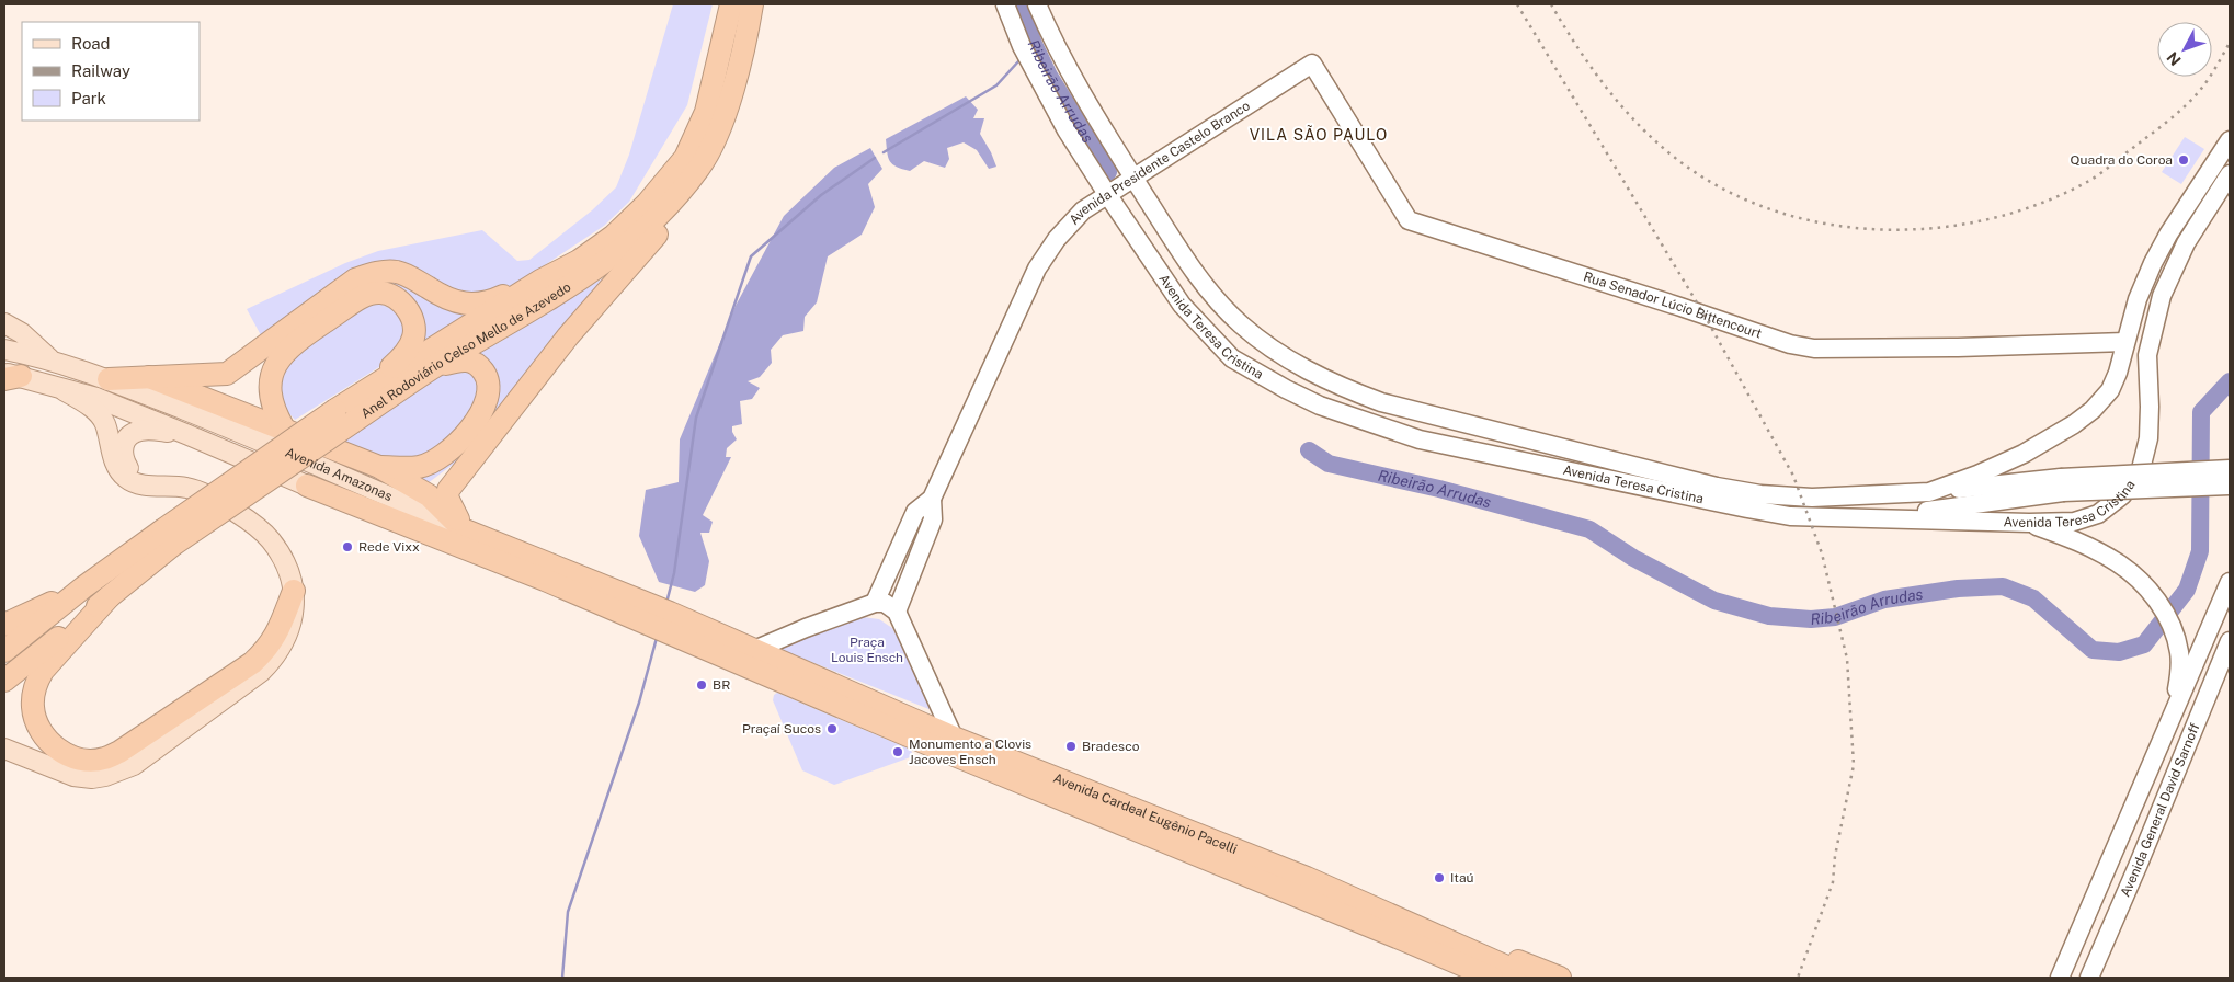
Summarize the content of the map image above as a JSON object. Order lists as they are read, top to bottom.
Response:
{
  "streets": {
    "highway": ["Anel Rodoviário Celso Mello de Azevedo", "Avenida Amazonas", "Avenida Cardeal Eugênio Pacelli"],
    "main road": [
      "Avenida Presidente Castelo Branco",
      "Rua Senador Lúcio Bittencourt",
      "Avenida Teresa Cristina",
      "Avenida General David Sarnoff"
    ]
  },
  "crossings": [
    ["Avenida Presidente Castelo Branco", "Rua Senador Lúcio Bittencourt"],
    ["Avenida Presidente Castelo Branco", "Avenida Teresa Cristina"],
    ["Rua Senador Lúcio Bittencourt", "Avenida Teresa Cristina"],
    ["Avenida Amazonas", "Avenida Cardeal Eugênio Pacelli"]
  ],
  "districts": ["VILA SÃO PAULO"],
  "water": ["Ribeirão Arrudas"],
  "parks": ["Praça Louis Ensch"],
  "places": [
    "Quadra do Coroa",
    "Rede Vixx",
    "BR",
    "Praçaí Sucos",
    "Bradesco",
    "Monumento a Clovis Jacoves Ensch",
    "Itaú"
  ],
  "legend": ["Road", "Railway", "Park"],
  "north": "bottom left"
}
